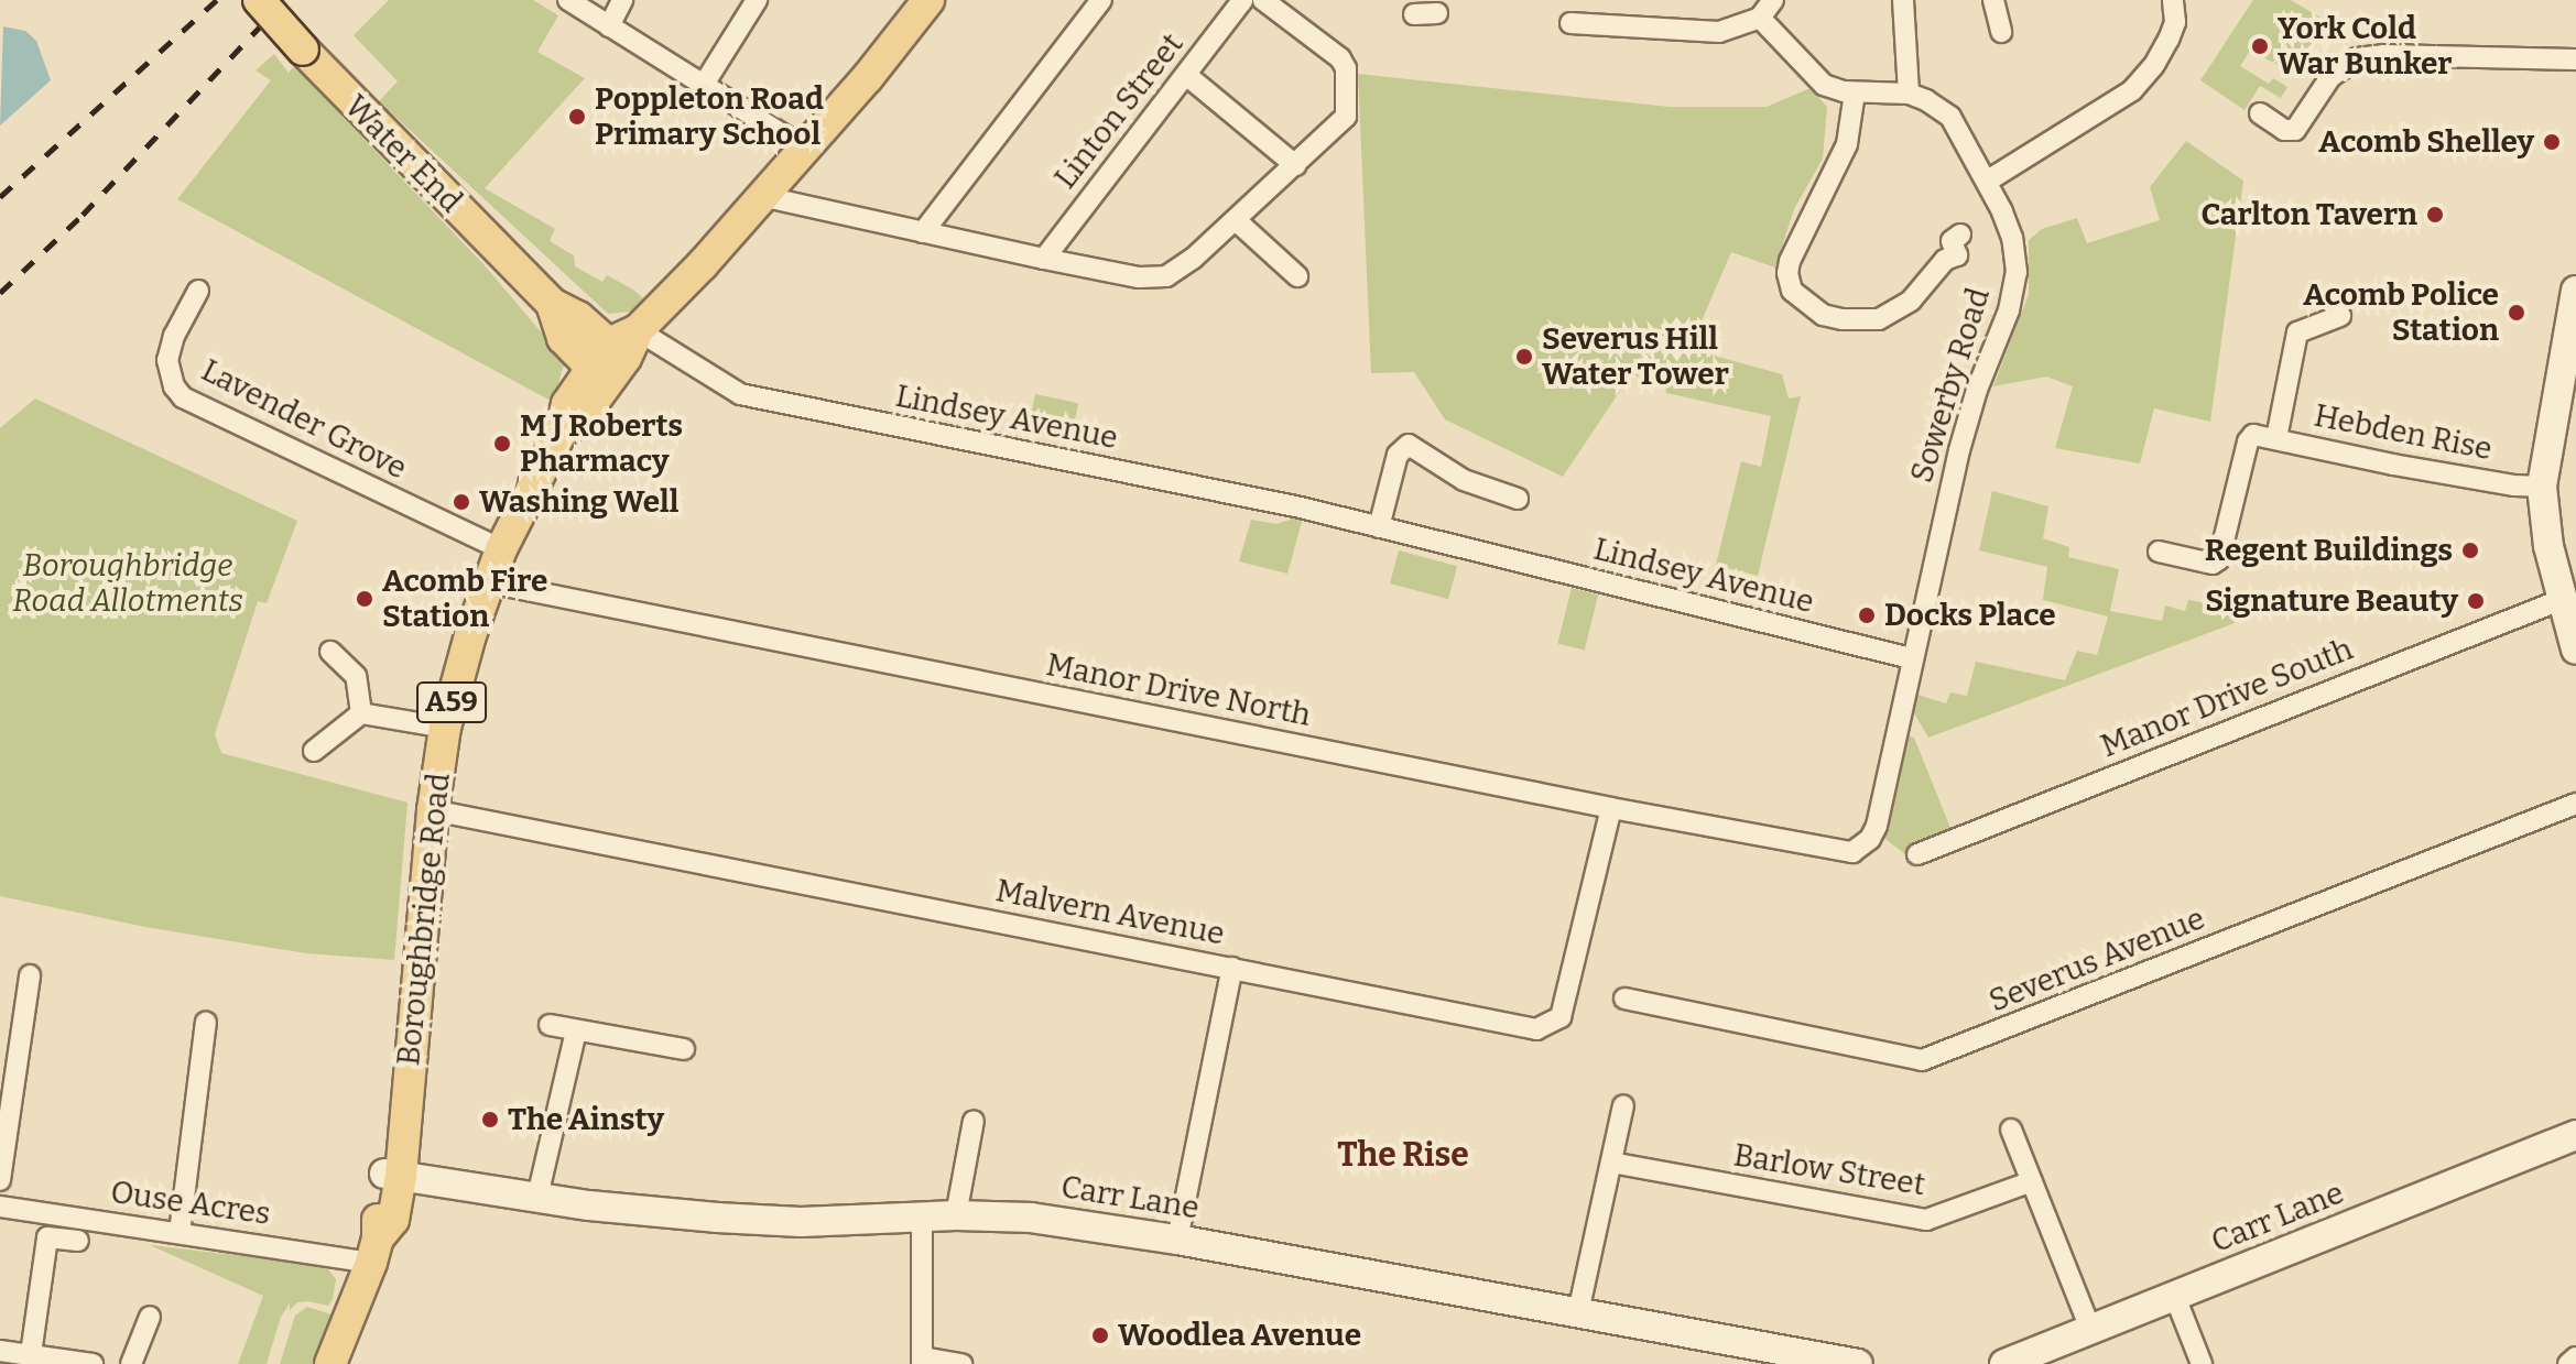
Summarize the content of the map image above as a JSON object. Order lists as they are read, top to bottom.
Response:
{
  "streets": {
    "main road": ["Water End", "A59", "Boroughbridge Road"],
    "street": [
      "Linton Street",
      "Sowerby Road",
      "Lindsey Avenue",
      "Lavender Grove",
      "Hebden Rise",
      "Manor Drive North",
      "Manor Drive South",
      "Malvern Avenue",
      "Severus Avenue",
      "Barlow Street",
      "Carr Lane",
      "Ouse Acres"
    ]
  },
  "crossings": [
    ["Water End", "Lindsey Avenue"],
    ["Water End", "Boroughbridge Road"],
    ["Sowerby Road", "Lindsey Avenue"],
    ["Sowerby Road", "Manor Drive North"],
    ["Lindsey Avenue", "Boroughbridge Road"],
    ["Lavender Grove", "Boroughbridge Road"],
    ["Manor Drive North", "Malvern Avenue"],
    ["Manor Drive North", "Boroughbridge Road"],
    ["A59", "Boroughbridge Road"],
    ["Malvern Avenue", "Boroughbridge Road"],
    ["Boroughbridge Road", "Carr Lane"],
    ["Boroughbridge Road", "Ouse Acres"]
  ],
  "districts": ["The Rise"],
  "parks": ["Boroughbridge Road Allotments"],
  "places": [
    "York Cold War Bunker",
    "Poppleton Road Primary School",
    "Acomb Shelley",
    "Carlton Tavern",
    "Acomb Police Station",
    "Severus Hill Water Tower",
    "M J Roberts Pharmacy",
    "Washing Well",
    "Regent Buildings",
    "Acomb Fire Station",
    "Signature Beauty",
    "Docks Place",
    "The Ainsty",
    "Woodlea Avenue"
  ]
}
